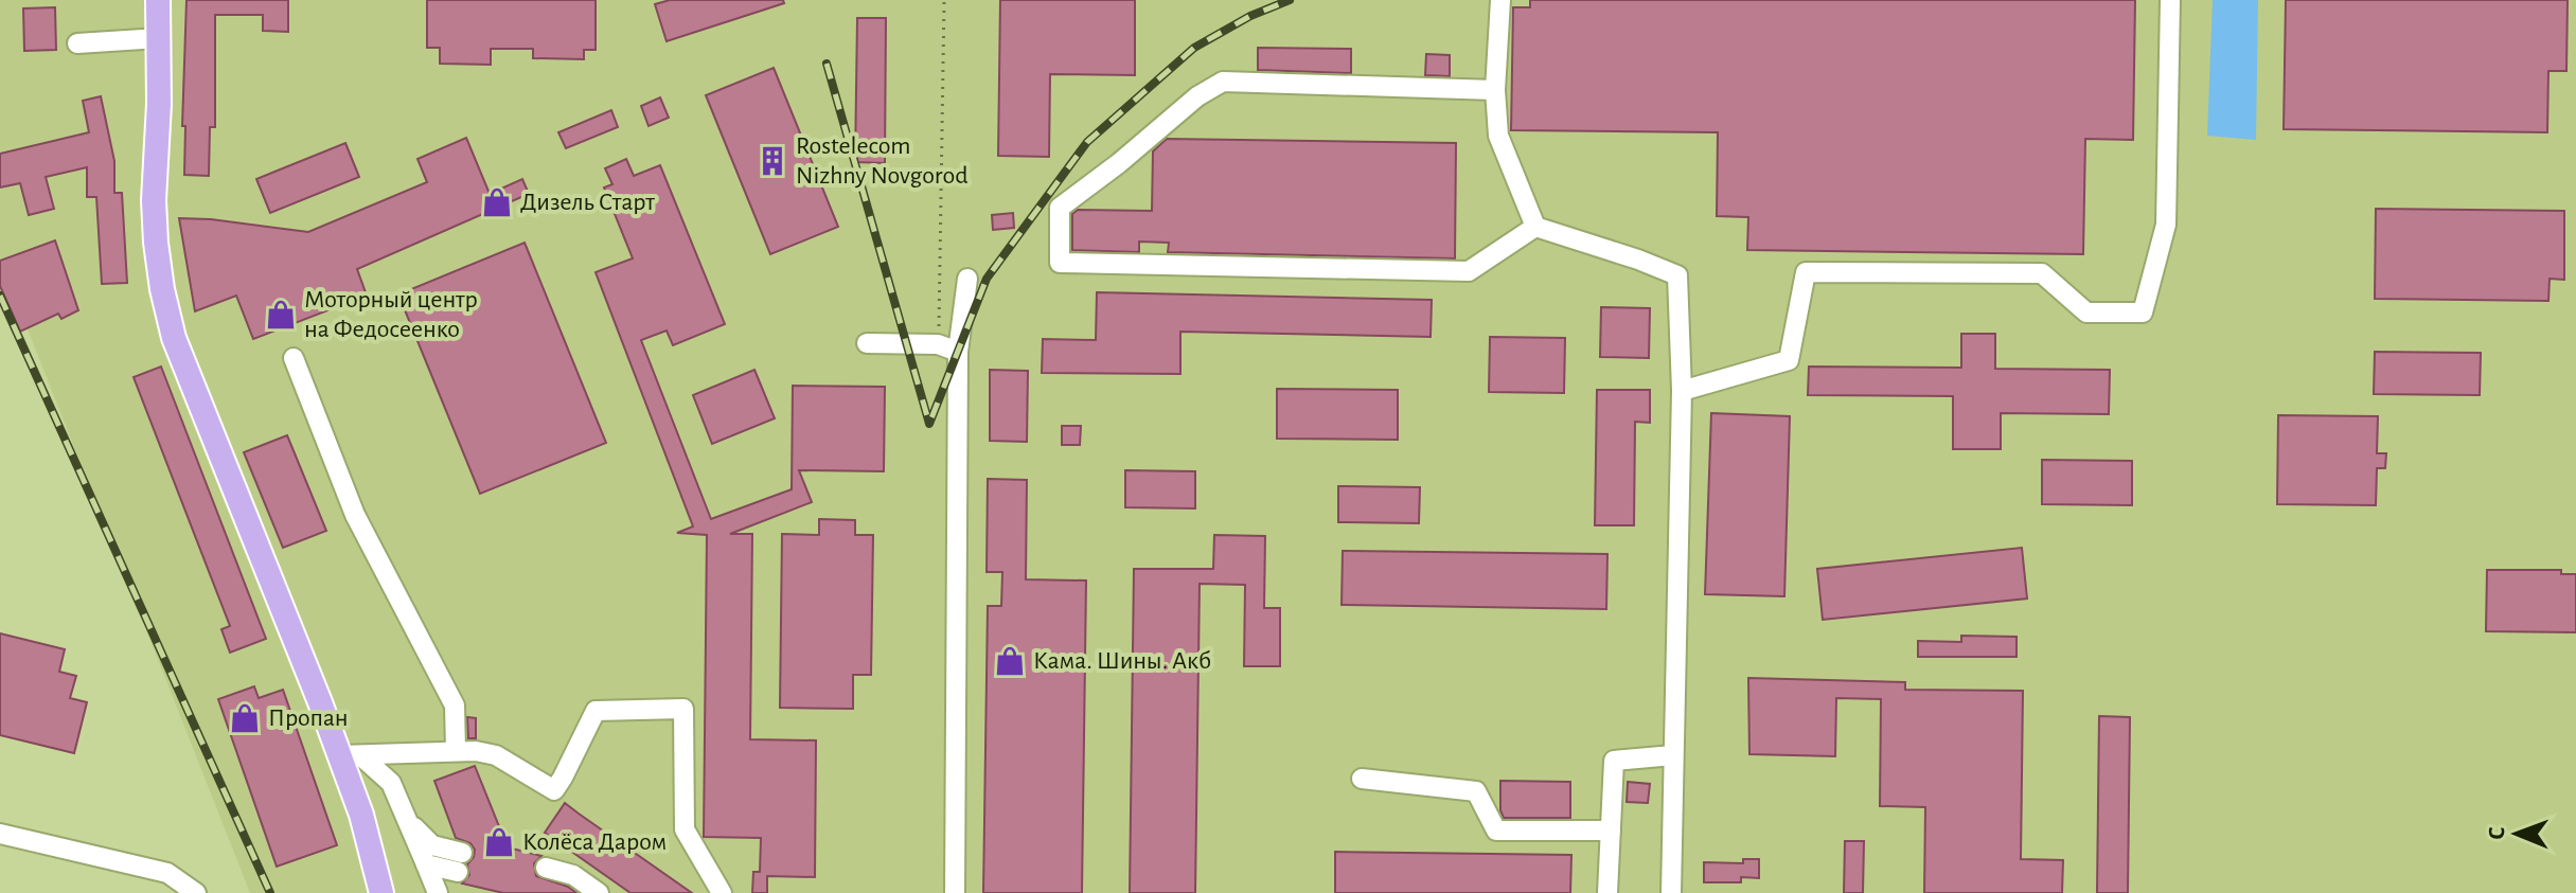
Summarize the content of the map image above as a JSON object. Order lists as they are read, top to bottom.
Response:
{
  "places": {
    "building": ["Rostelecom Nizhny Novgorod"],
    "shop": [
      "Дизель Старт",
      "Моторный центр на Федосеенко",
      "Кама. Шины. Акб",
      "Пропан",
      "Колёса Даром"
    ]
  },
  "north": "left"
}
